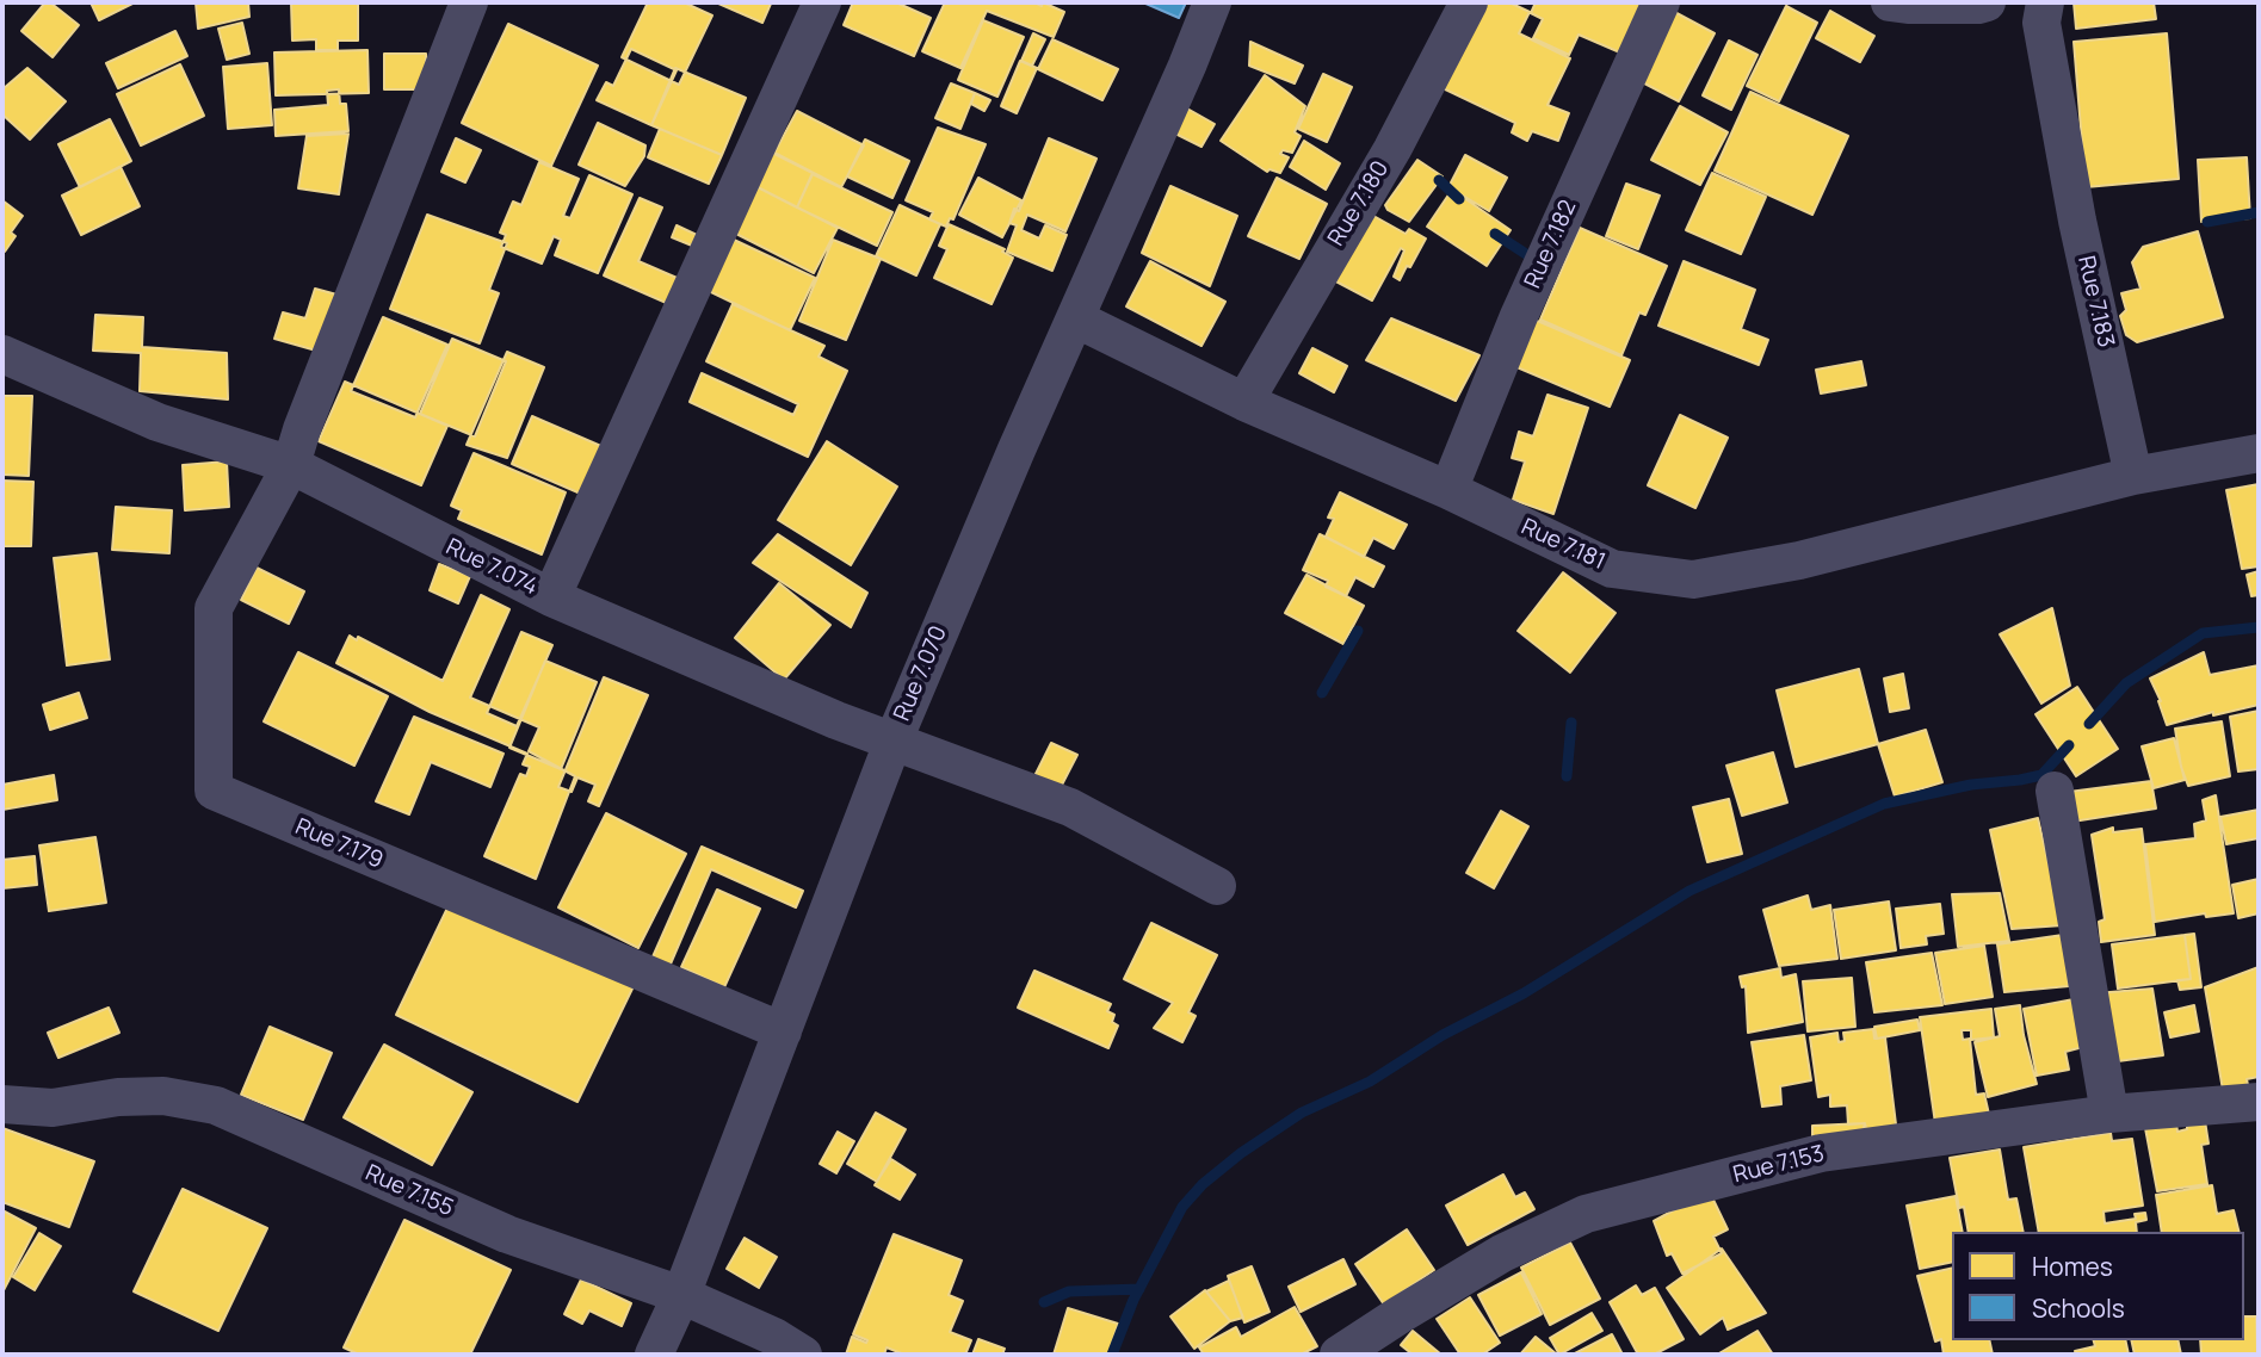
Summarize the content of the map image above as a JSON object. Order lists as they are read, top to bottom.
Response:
{
  "streets": {
    "street": [
      "Rue 7.180",
      "Rue 7.182",
      "Rue 7.183",
      "Rue 7.181",
      "Rue 7.074",
      "Rue 7.070",
      "Rue 7.179",
      "Rue 7.153",
      "Rue 7.155"
    ]
  },
  "crossings": [
    ["Rue 7.180", "Rue 7.181"],
    ["Rue 7.182", "Rue 7.181"],
    ["Rue 7.183", "Rue 7.181"],
    ["Rue 7.181", "Rue 7.070"],
    ["Rue 7.074", "Rue 7.179"],
    ["Rue 7.070", "Rue 7.179"],
    ["Rue 7.070", "Rue 7.155"]
  ],
  "legend": ["Homes", "Schools"]
}
